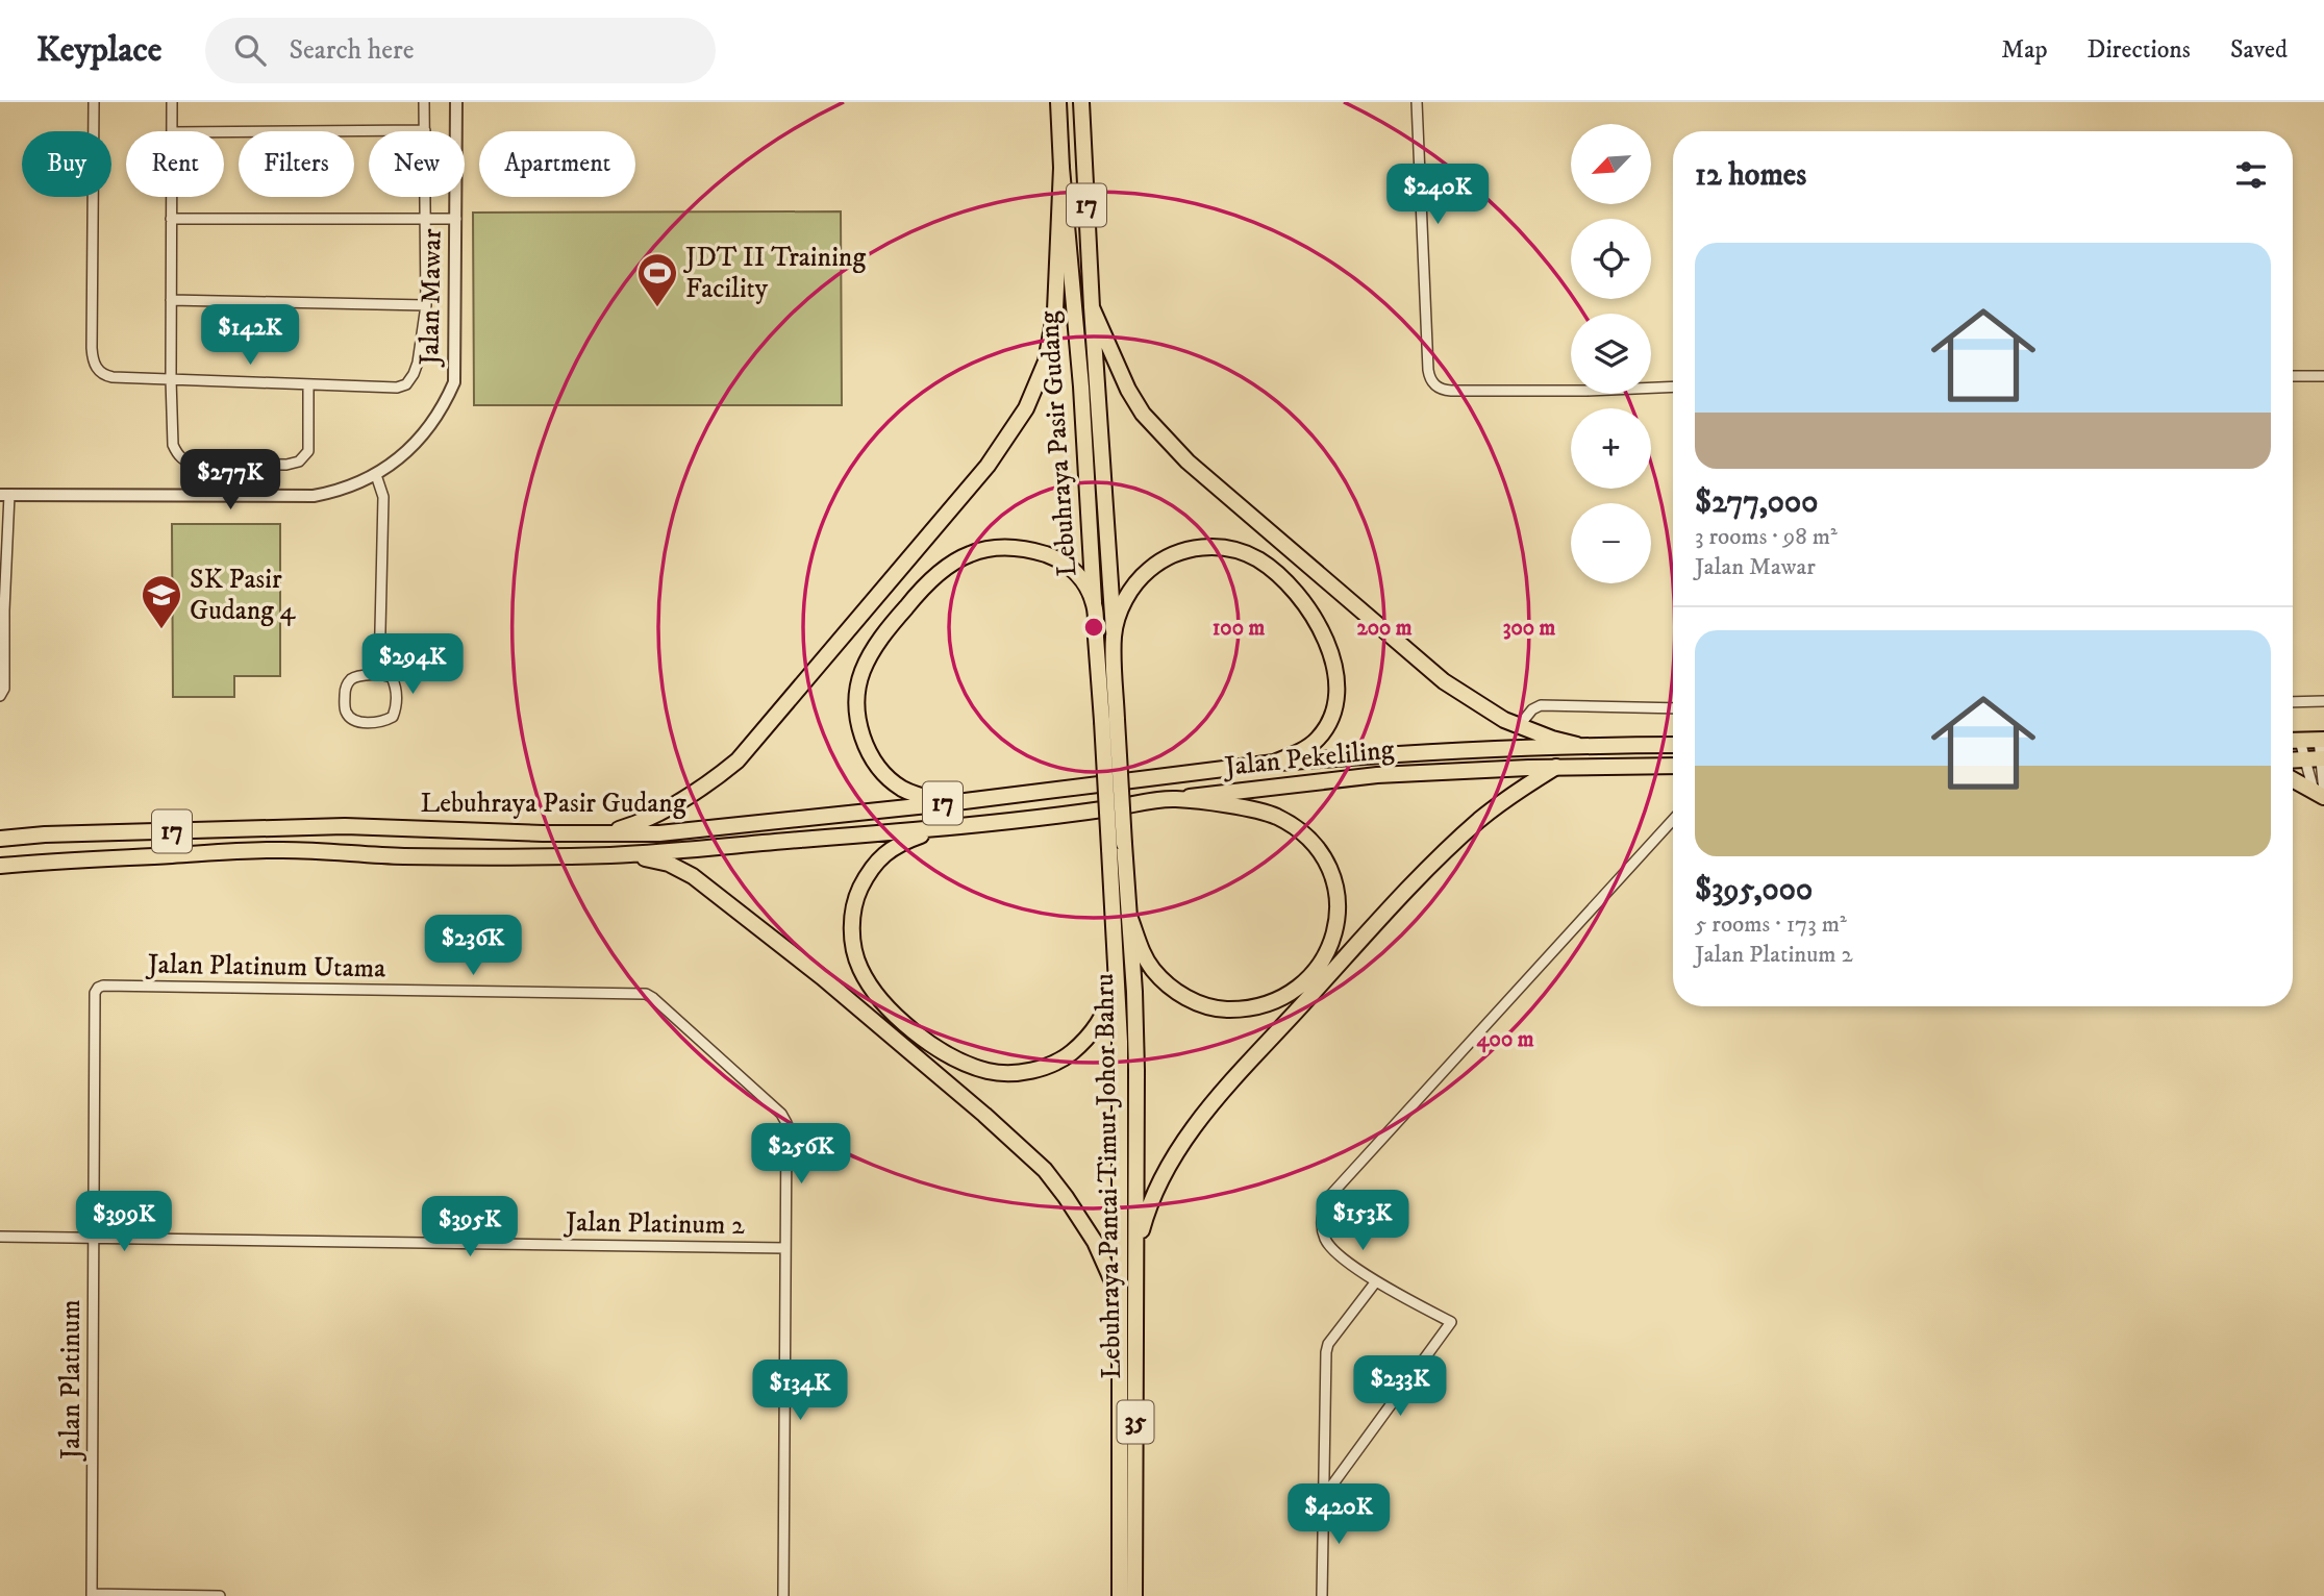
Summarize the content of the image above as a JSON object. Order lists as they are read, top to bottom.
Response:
{
  "streets": {
    "main road": [
      "17",
      "Lebuhraya Pasir Gudang",
      "Jalan Pekeliling",
      "Lebuhraya Pantai Timur Johor Bahru",
      "35"
    ],
    "street": [
      "Jalan Mawar",
      "Jalan Platinum Utama",
      "Jalan Platinum 2",
      "Jalan Platinum"
    ]
  },
  "crossings": [
    ["Lebuhraya Pasir Gudang", "Jalan Pekeliling"],
    ["Lebuhraya Pasir Gudang", "Lebuhraya Pantai Timur Johor Bahru"],
    ["Jalan Platinum Utama", "Jalan Platinum 2"],
    ["Jalan Platinum Utama", "Jalan Platinum"],
    ["Jalan Platinum 2", "Jalan Platinum"]
  ],
  "places": {
    "sports": ["JDT II Training Facility"],
    "school or university": ["SK Pasir Gudang 4"]
  },
  "north": "bottom left",
  "page": {
    "header": "Keyplace",
    "search": "Search here",
    "nav": ["Map", "Directions", "Saved"],
    "map_buttons": ["+", "−"],
    "chip": [
      "Buy",
      "Rent",
      "Filters",
      "New",
      "Apartment"
    ],
    "heading": "12 homes",
    "price": [
      "$240K",
      "$142K",
      "$277K",
      "$294K",
      "$236K",
      "$256K",
      "$153K",
      "$399K",
      "$395K",
      "$233K",
      "$134K",
      "$420K"
    ],
    "list": [
      {
        "name": "$277,000",
        "note": "3 rooms · 98 m² · Jalan Mawar"
      },
      {
        "name": "$395,000",
        "note": "5 rooms · 173 m² · Jalan Platinum 2"
      }
    ]
  },
  "rings": [
    "100 m",
    "200 m",
    "300 m",
    "400 m"
  ]
}
